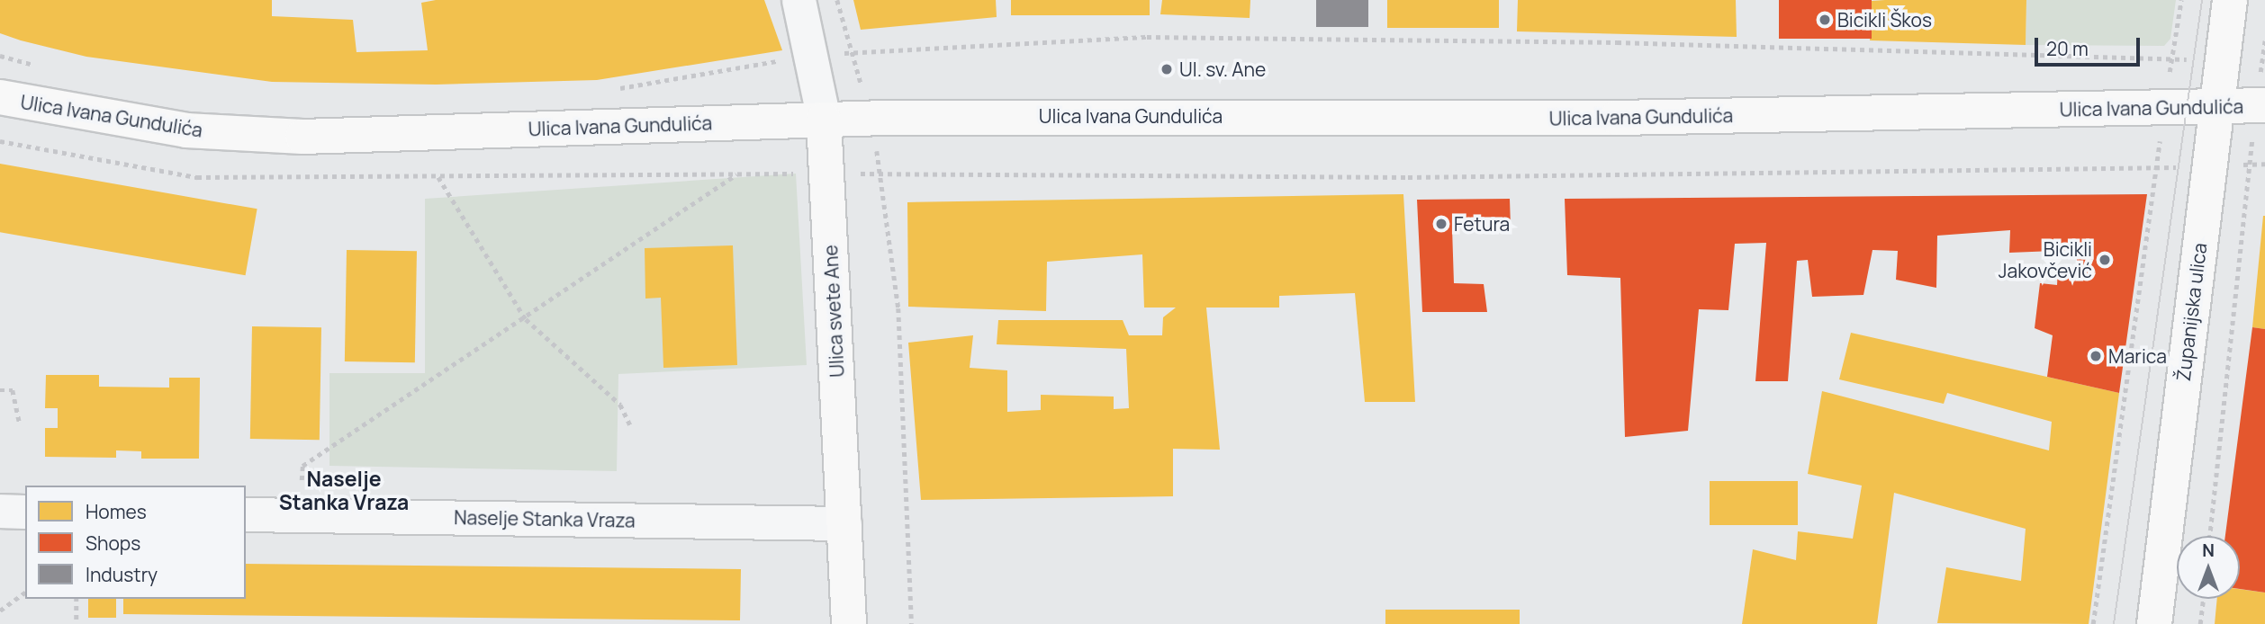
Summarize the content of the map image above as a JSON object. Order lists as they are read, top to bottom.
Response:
{
  "streets": {
    "main road": ["Ulica Ivana Gundulića", "Ulica svete Ane", "Županijska ulica"],
    "street": ["Naselje Stanka Vraza"]
  },
  "crossings": [
    ["Ulica Ivana Gundulića", "Ulica svete Ane"],
    ["Ulica Ivana Gundulića", "Županijska ulica"],
    ["Ulica svete Ane", "Naselje Stanka Vraza"]
  ],
  "districts": ["Naselje Stanka Vraza"],
  "places": [
    "Bicikli Škos",
    "Ul. sv. Ane",
    "Fetura",
    "Bicikli Jakovčević",
    "Marica"
  ],
  "legend": ["Homes", "Shops", "Industry"],
  "scale_bar": "20 m",
  "north": "top"
}
